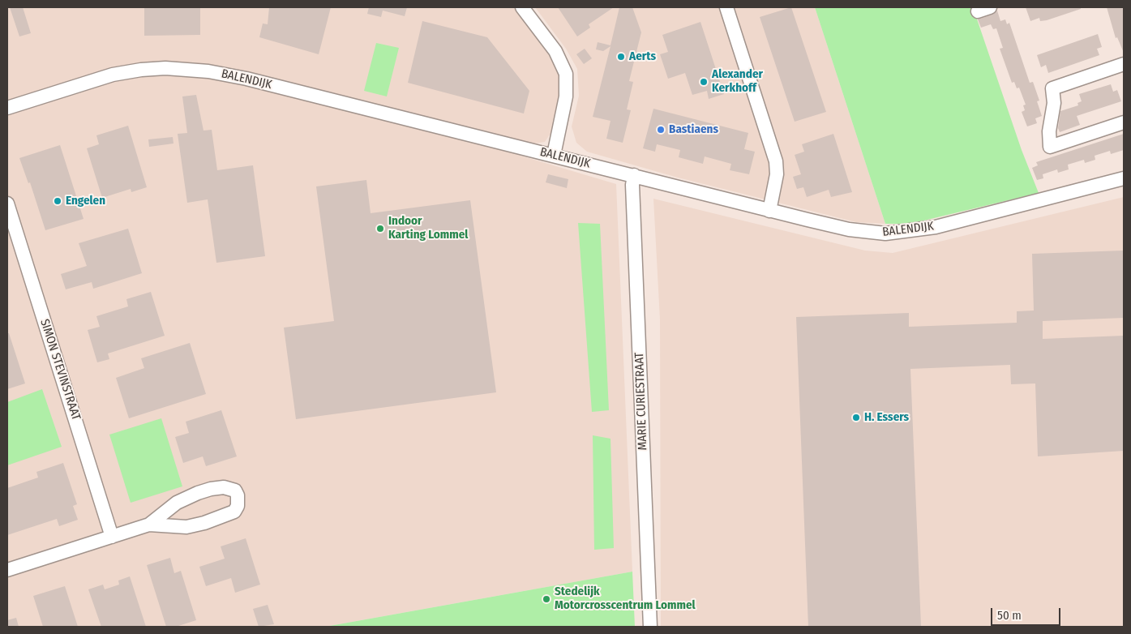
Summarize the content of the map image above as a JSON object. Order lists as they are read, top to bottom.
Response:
{
  "streets": {
    "street": ["BALENDIJK", "SIMON STEVINSTRAAT", "MARIE CURIESTRAAT"]
  },
  "crossings": [
    ["BALENDIJK", "MARIE CURIESTRAAT"]
  ],
  "places": [
    "Aerts",
    "Alexander Kerkhoff",
    "Bastiaens",
    "Engelen",
    "Indoor Karting Lommel",
    "H. Essers",
    "Stedelijk Motorcrosscentrum Lommel"
  ],
  "scale_bar": "50 m"
}
